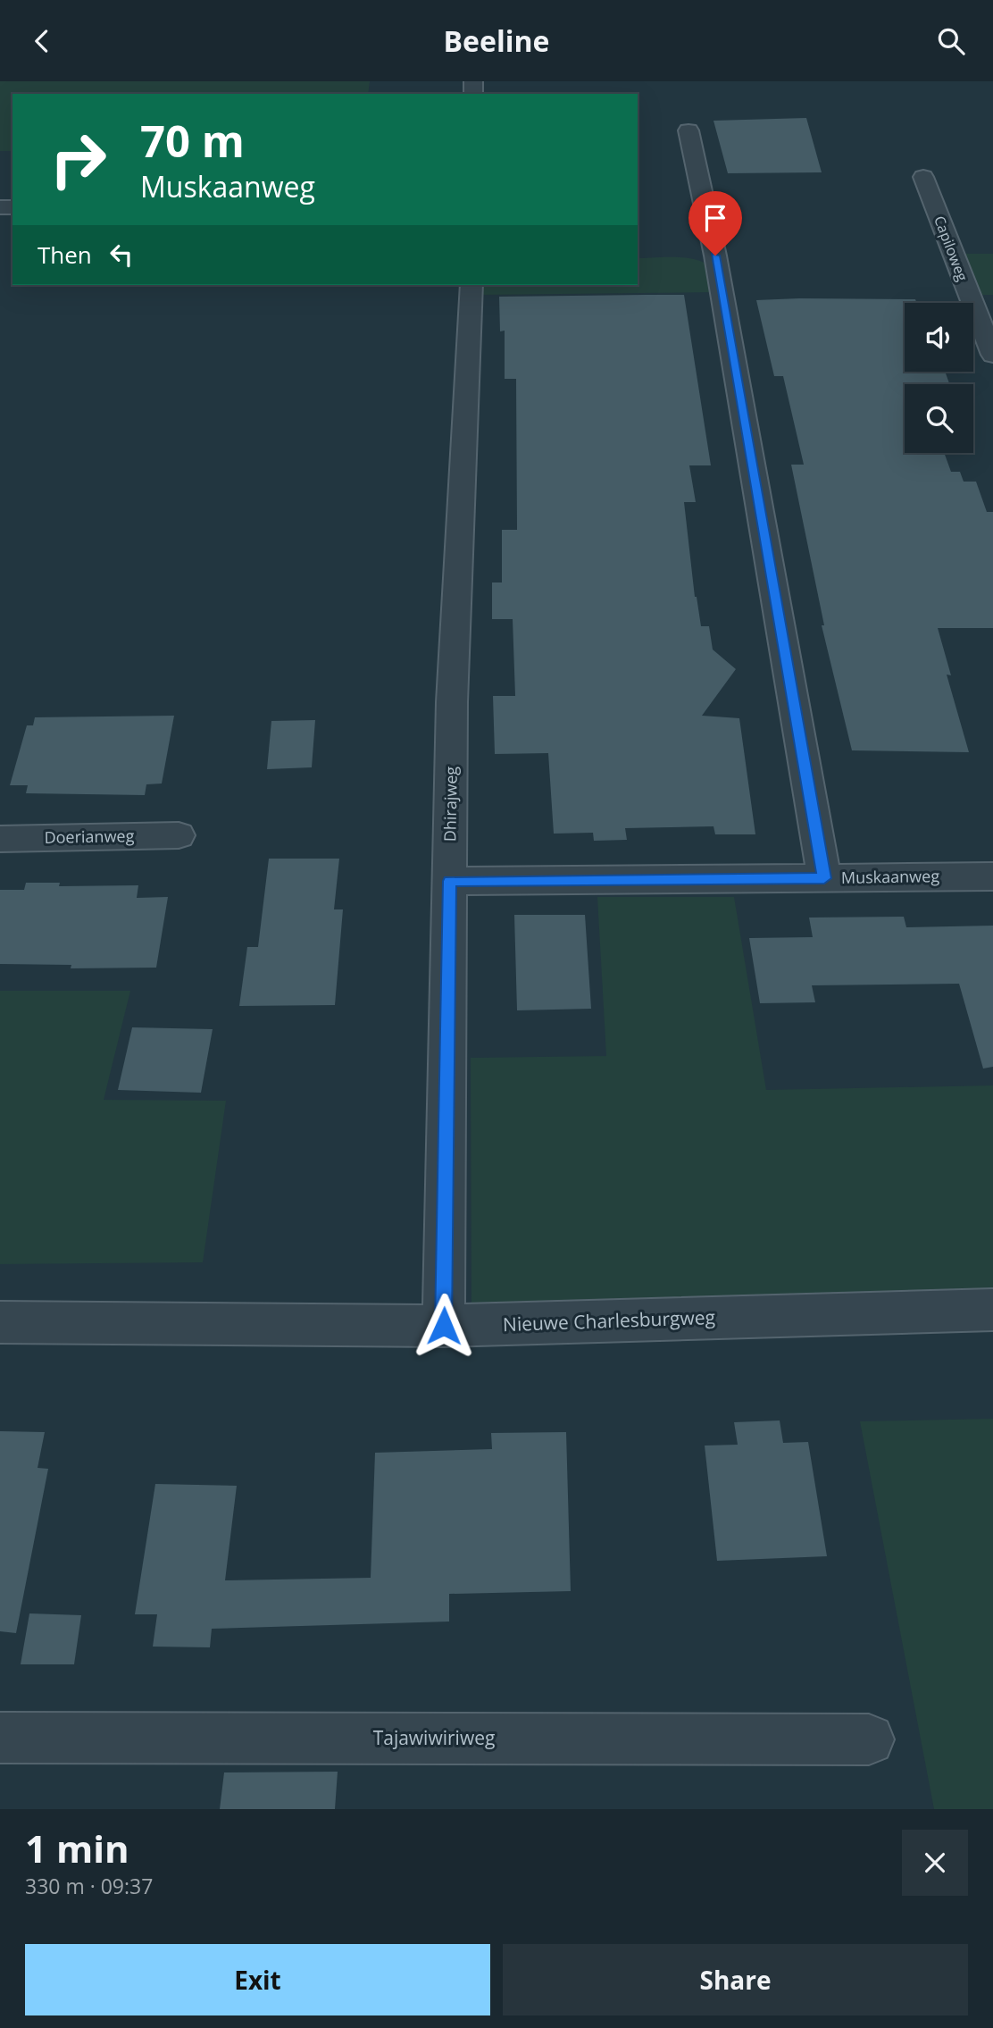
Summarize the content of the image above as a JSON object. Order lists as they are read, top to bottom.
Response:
{
  "streets": {
    "street": [
      "Capiloweg",
      "Dhirajweg",
      "Doerianweg",
      "Muskaanweg",
      "Nieuwe Charlesburgweg",
      "Tajawiwiriweg"
    ]
  },
  "crossings": [
    ["Dhirajweg", "Muskaanweg"],
    ["Dhirajweg", "Nieuwe Charlesburgweg"]
  ],
  "page": {
    "header": "Beeline",
    "turn": ["70 m", "Muskaanweg"],
    "then": "Then",
    "heading": ["1 min", "330 m · 09:37"],
    "buttons": ["Exit", "Share"]
  }
}
